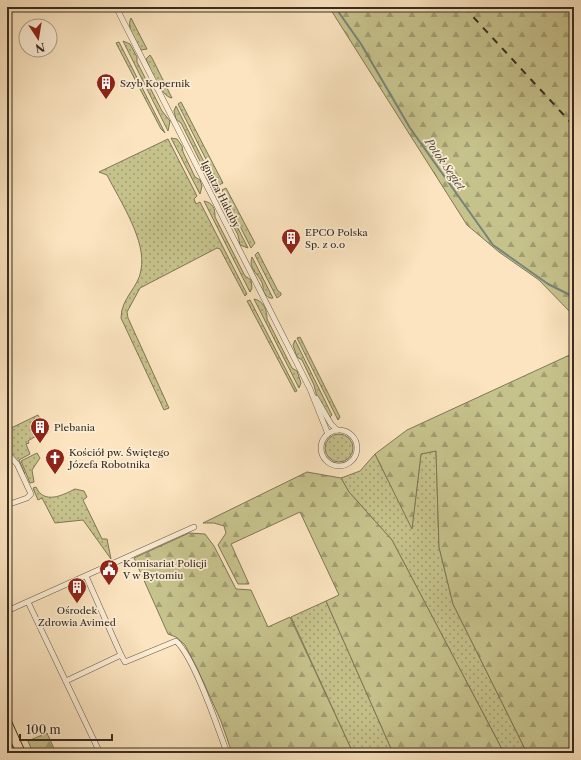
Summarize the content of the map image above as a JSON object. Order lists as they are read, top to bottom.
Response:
{
  "streets": {
    "street": ["Ignatza Hakuby"]
  },
  "water": ["Potok Segiet"],
  "places": {
    "building": [
      "Szyb Kopernik",
      "EPCO Polska Sp. z o.o",
      "Plebania",
      "Ośrodek Zdrowia Avimed"
    ],
    "church": ["Kościół pw. Świętego Józefa Robotnika"],
    "public building": ["Komisariat Policji V w Bytomiu"]
  },
  "scale_bar": "100 m",
  "north": "bottom"
}
